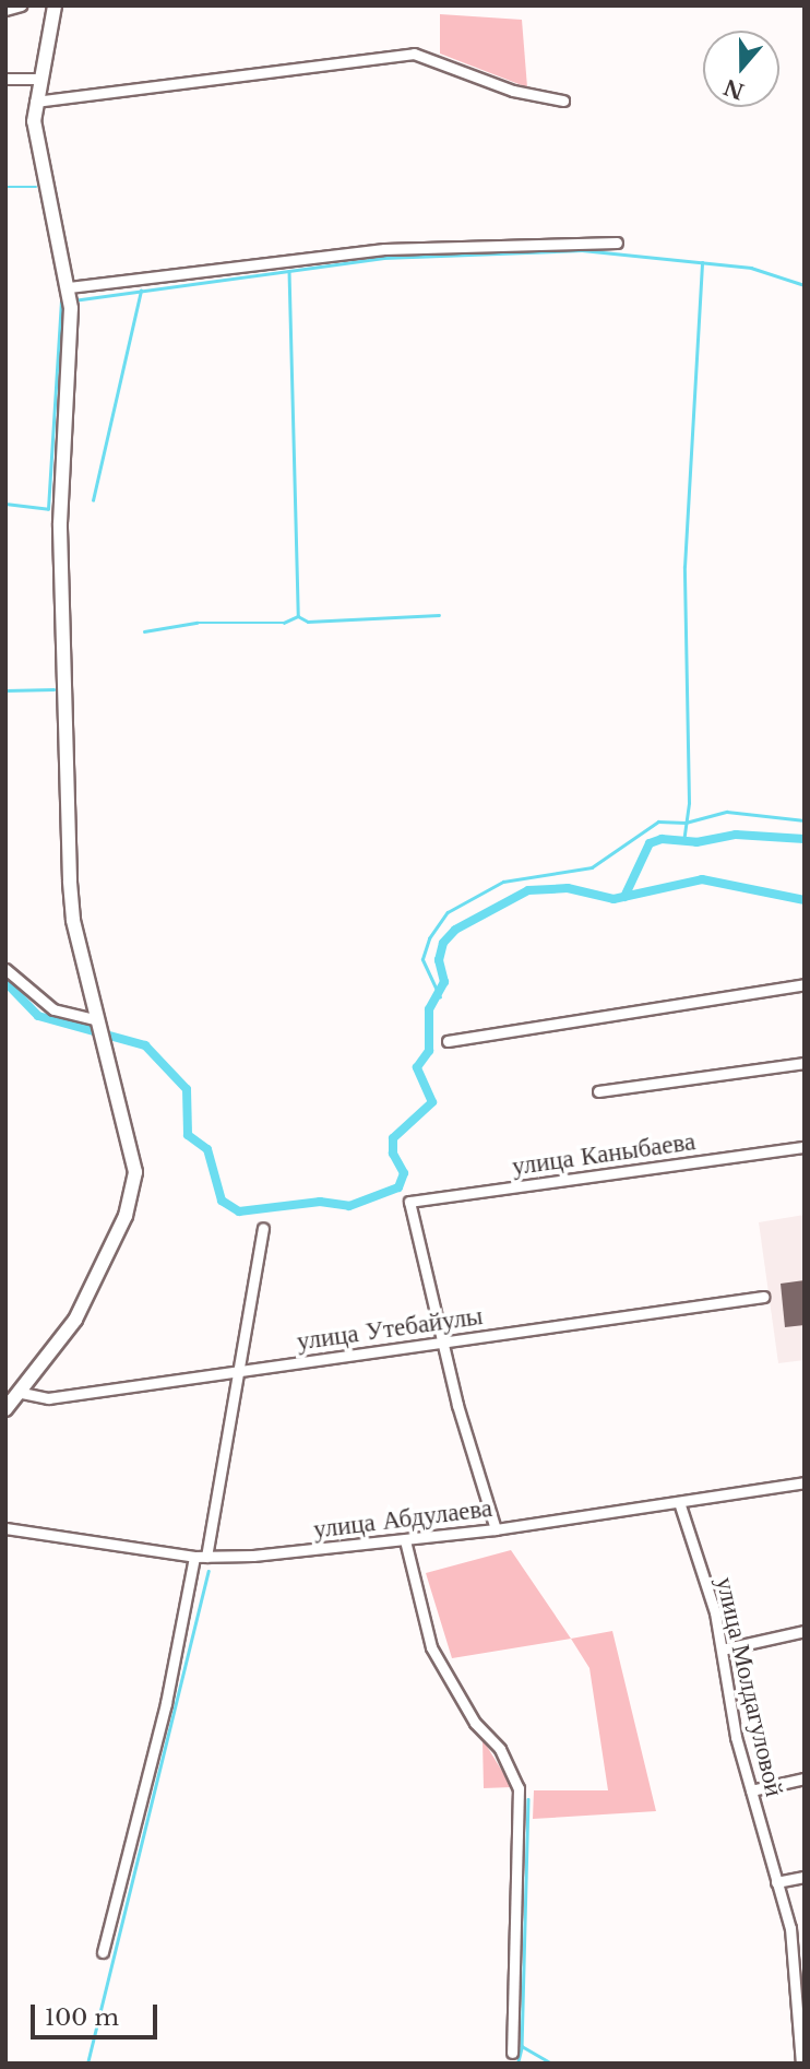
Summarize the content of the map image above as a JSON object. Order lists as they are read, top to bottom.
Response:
{
  "streets": {
    "street": [
      "улица Каныбаева",
      "улица Утебайулы",
      "улица Абдулаева",
      "улица Молдагуловой"
    ]
  },
  "crossings": [
    ["улица Каныбаева", "улица Утебайулы"],
    ["улица Абдулаева", "улица Молдагуловой"]
  ],
  "scale_bar": "100 m",
  "north": "bottom"
}
